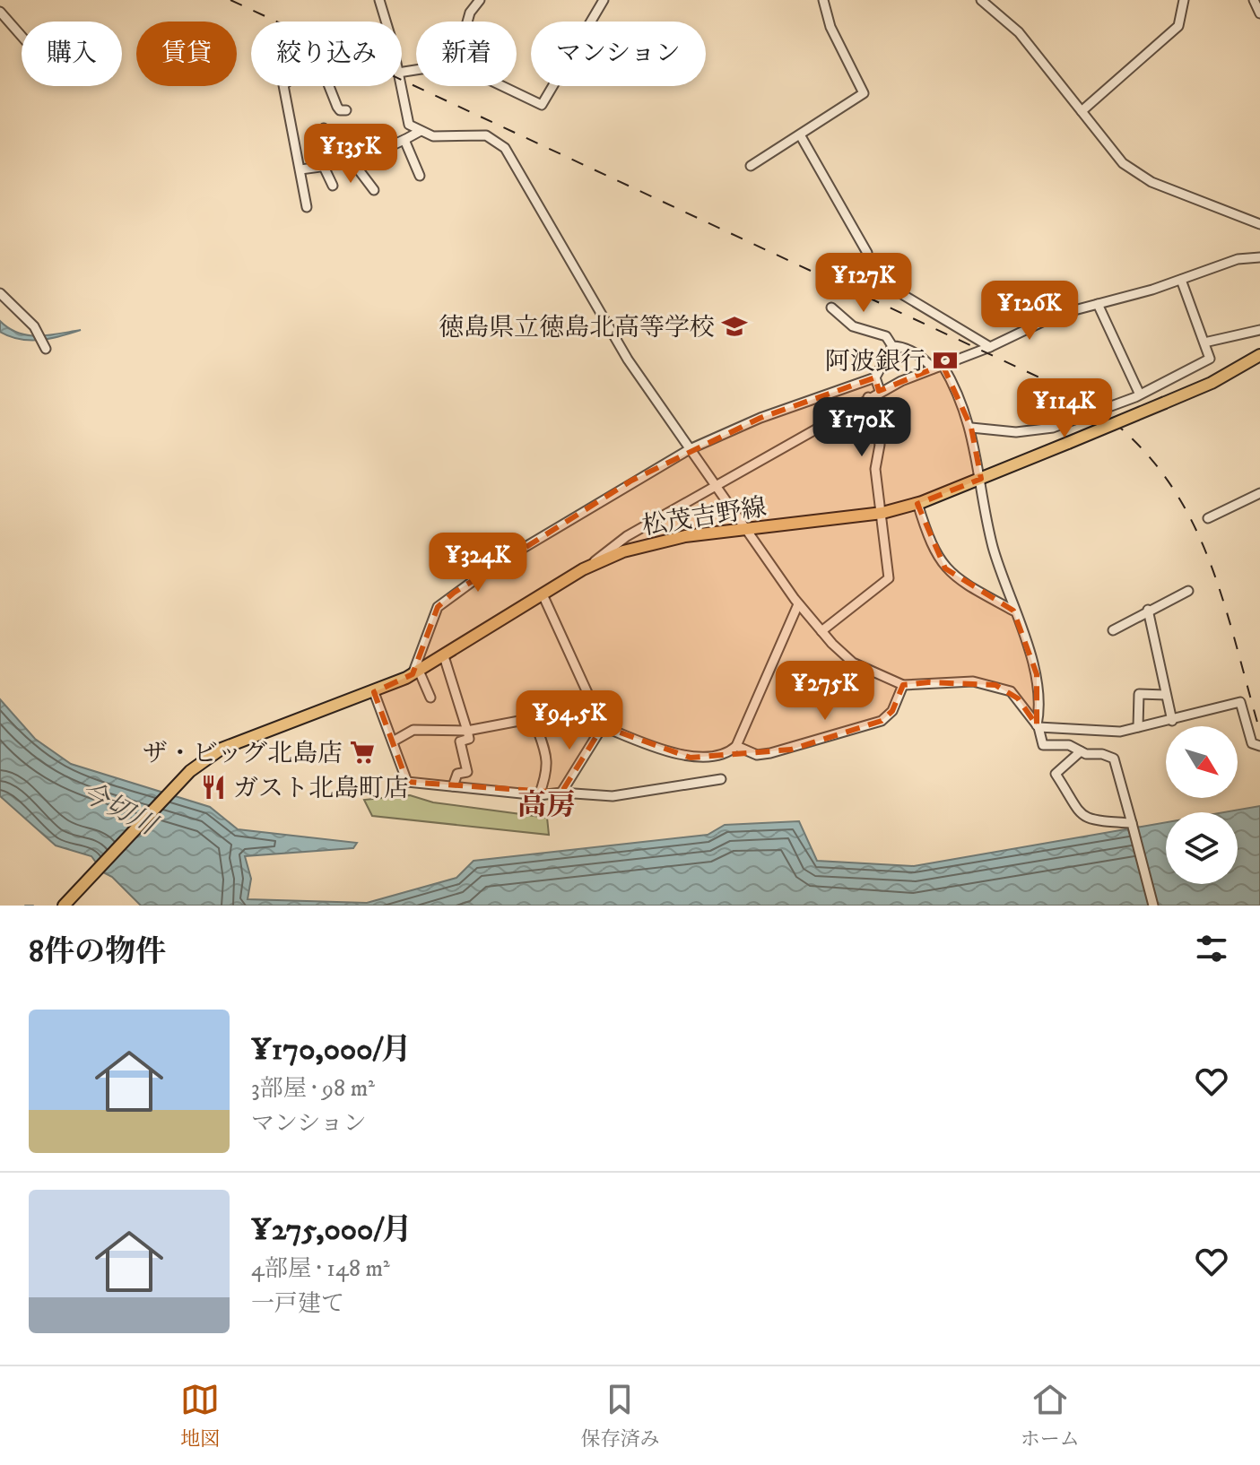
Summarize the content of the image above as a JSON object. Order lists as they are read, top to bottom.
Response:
{
  "streets": {
    "main road": ["松茂吉野線"]
  },
  "districts": ["高房"],
  "water": ["今切川"],
  "places": {
    "school or university": ["徳島県立徳島北高等学校"],
    "bank": ["阿波銀行"],
    "supermarket": ["ザ・ビッグ北島店"],
    "restaurant": ["ガスト北島町店"]
  },
  "north": "bottom right",
  "page": {
    "chip": [
      "購入",
      "賃貸",
      "絞り込み",
      "新着",
      "マンション"
    ],
    "price": [
      "¥135K",
      "¥127K",
      "¥126K",
      "¥114K",
      "¥170K",
      "¥324K",
      "¥275K",
      "¥94.5K"
    ],
    "heading": "8件の物件",
    "list": [
      {
        "name": "¥170,000/月",
        "note": "3部屋 · 98 m² · マンション"
      },
      {
        "name": "¥275,000/月",
        "note": "4部屋 · 148 m² · 一戸建て"
      }
    ],
    "tabs": ["地図", "保存済み", "ホーム"]
  }
}
